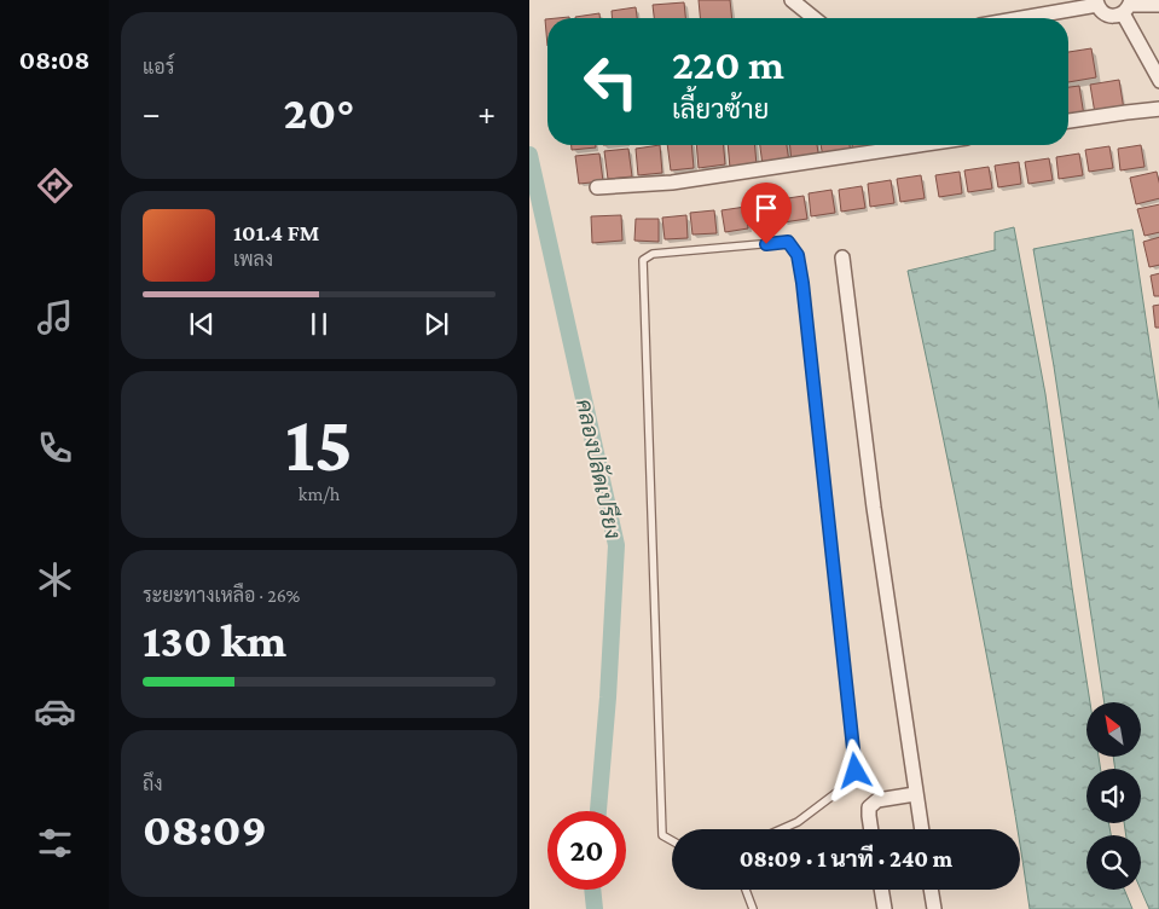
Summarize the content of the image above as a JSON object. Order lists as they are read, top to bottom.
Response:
{
  "water": ["คลองปลัดเปรียง"],
  "north": "top left",
  "page": {
    "tabs": "08:08",
    "tile": [
      "แอร์",
      ["15", "km/h"],
      ["ระยะทางเหลือ · 26%", "130 km"],
      ["ถึง", "08:09"]
    ],
    "turn": ["220 m", "เลี้ยวซ้าย"],
    "heat": ["−", "20°", "+"],
    "song": ["101.4 FM", "เพลง"],
    "limit": "20",
    "trip": "08:09 · 1 นาที · 240 m"
  }
}
